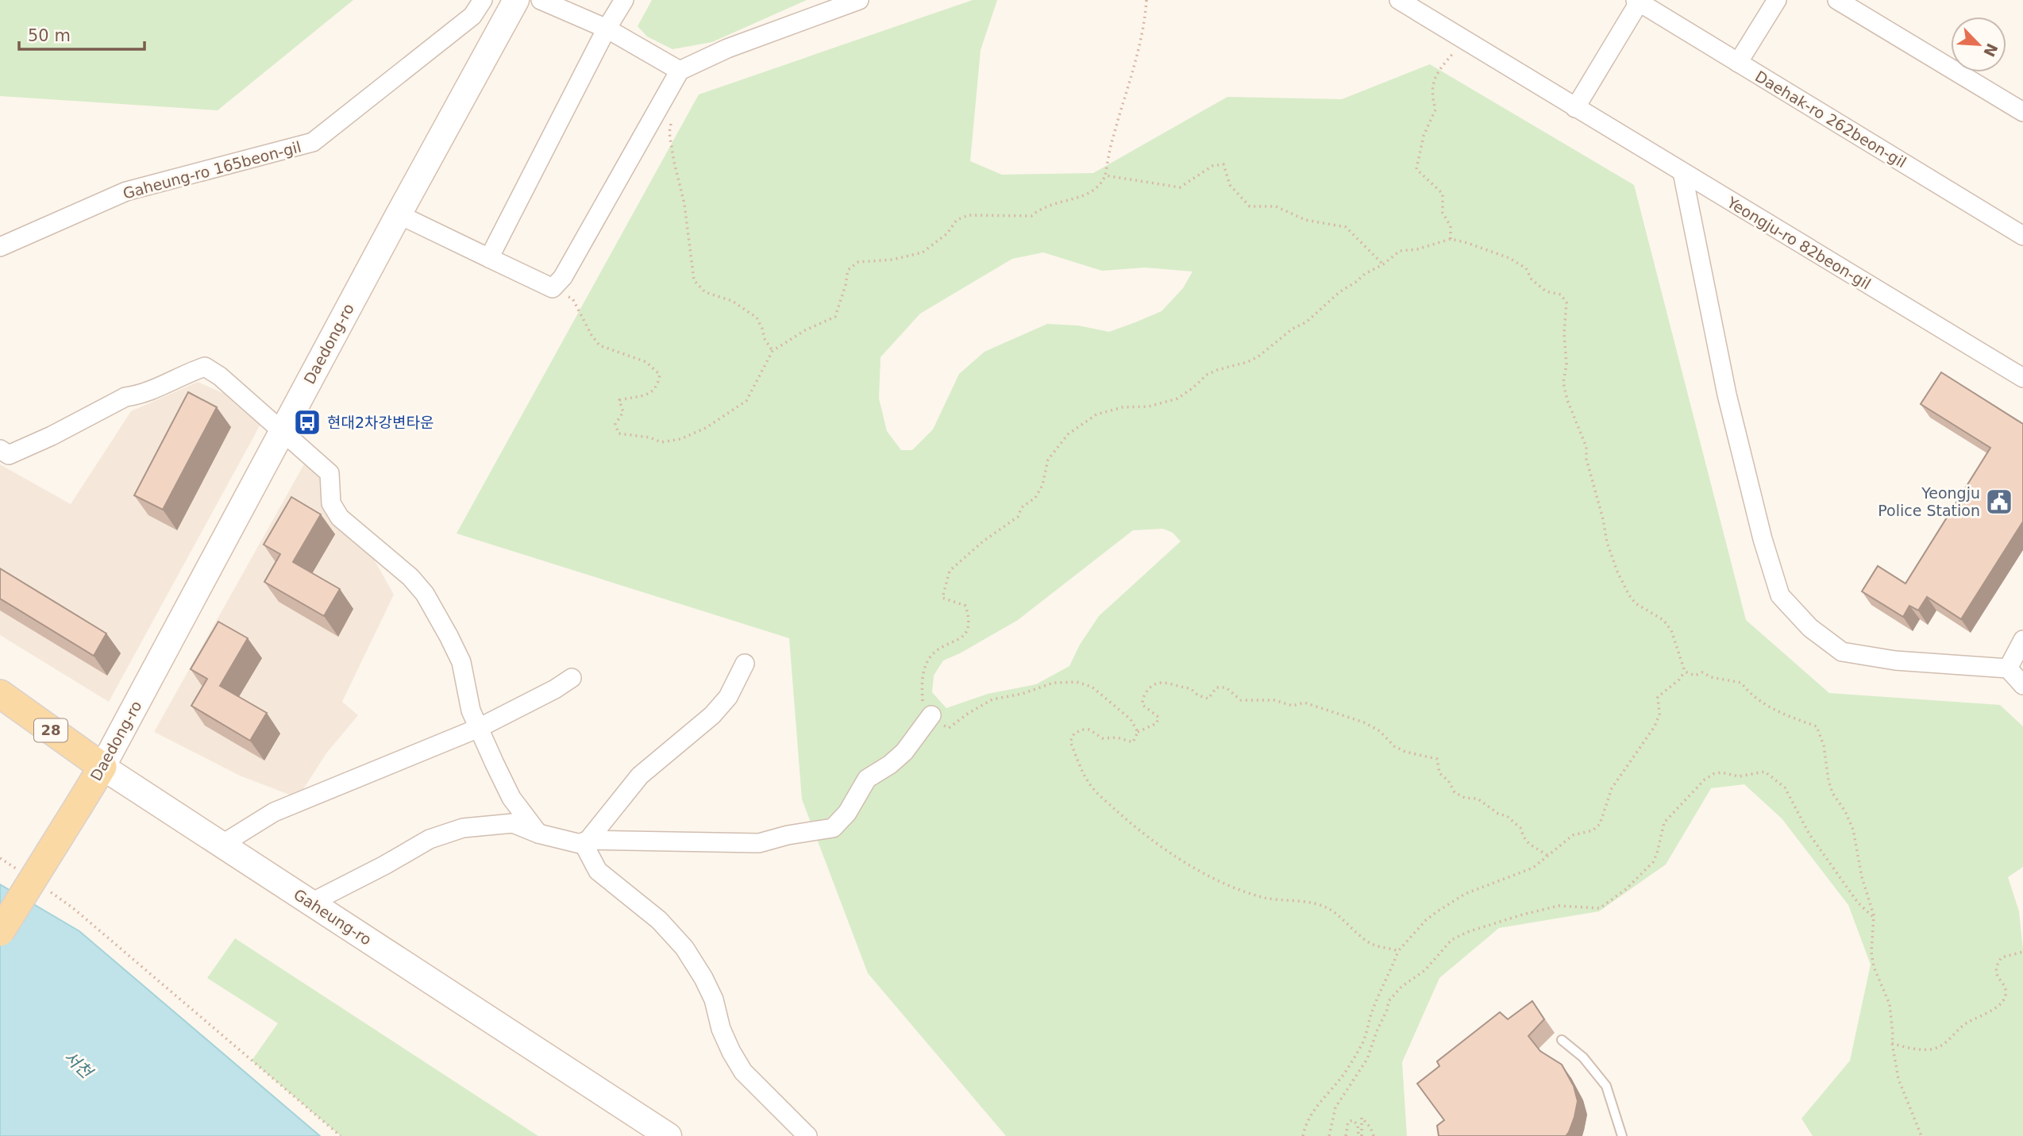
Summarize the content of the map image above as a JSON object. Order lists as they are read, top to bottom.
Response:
{
  "streets": {
    "main road": ["Daedong-ro", "28", "Gaheung-ro"],
    "street": ["Daehak-ro 262beon-gil", "Gaheung-ro 165beon-gil", "Yeongju-ro 82beon-gil"]
  },
  "crossings": [
    ["Daehak-ro 262beon-gil", "Yeongju-ro 82beon-gil"],
    ["Daedong-ro", "Gaheung-ro"]
  ],
  "water": ["서천"],
  "places": {
    "bus stop": ["현대2차강변타운"],
    "public building": ["Yeongju Police Station"]
  },
  "scale_bar": "50 m",
  "north": "bottom right"
}
